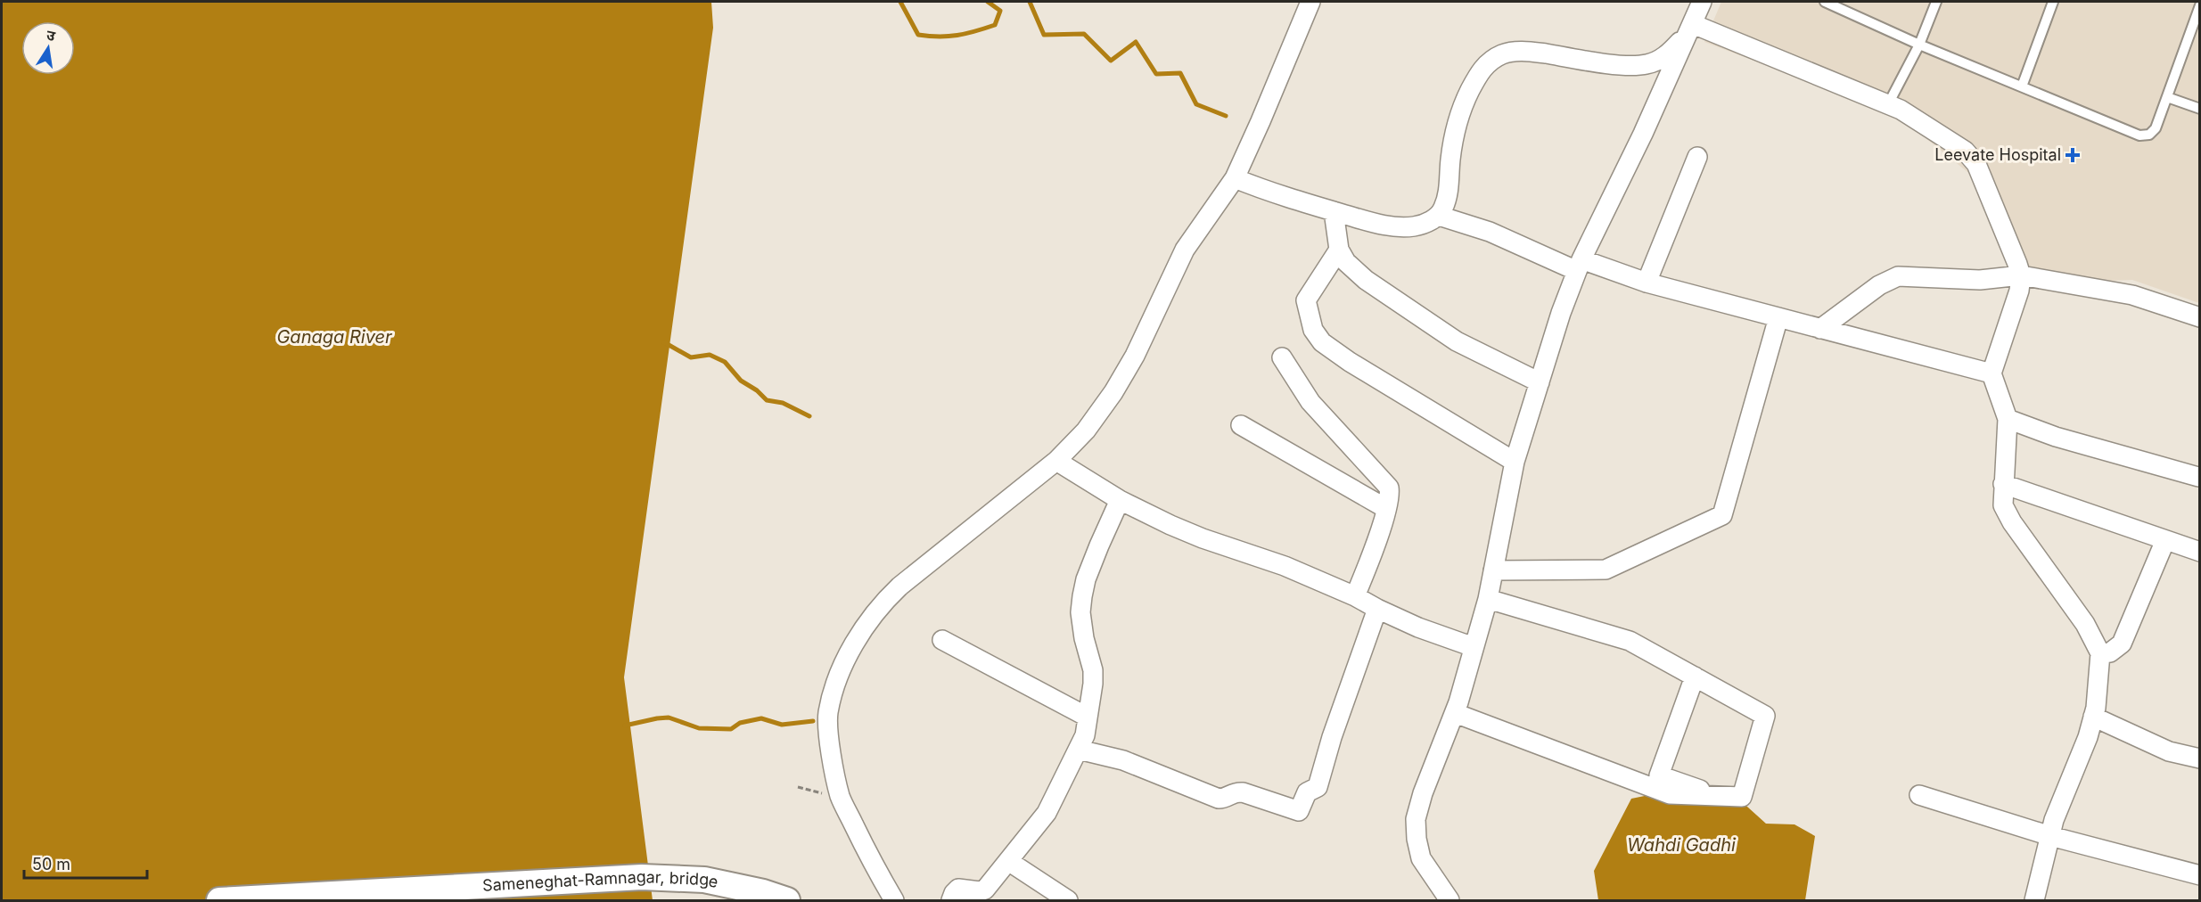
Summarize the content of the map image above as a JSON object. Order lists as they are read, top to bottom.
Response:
{
  "streets": {
    "main road": ["Sameneghat-Ramnagar, bridge"]
  },
  "water": ["Ganaga River", "Wahdi Gadhi"],
  "places": {
    "health": ["Leevate Hospital"]
  },
  "scale_bar": "50 m",
  "north": "top"
}
